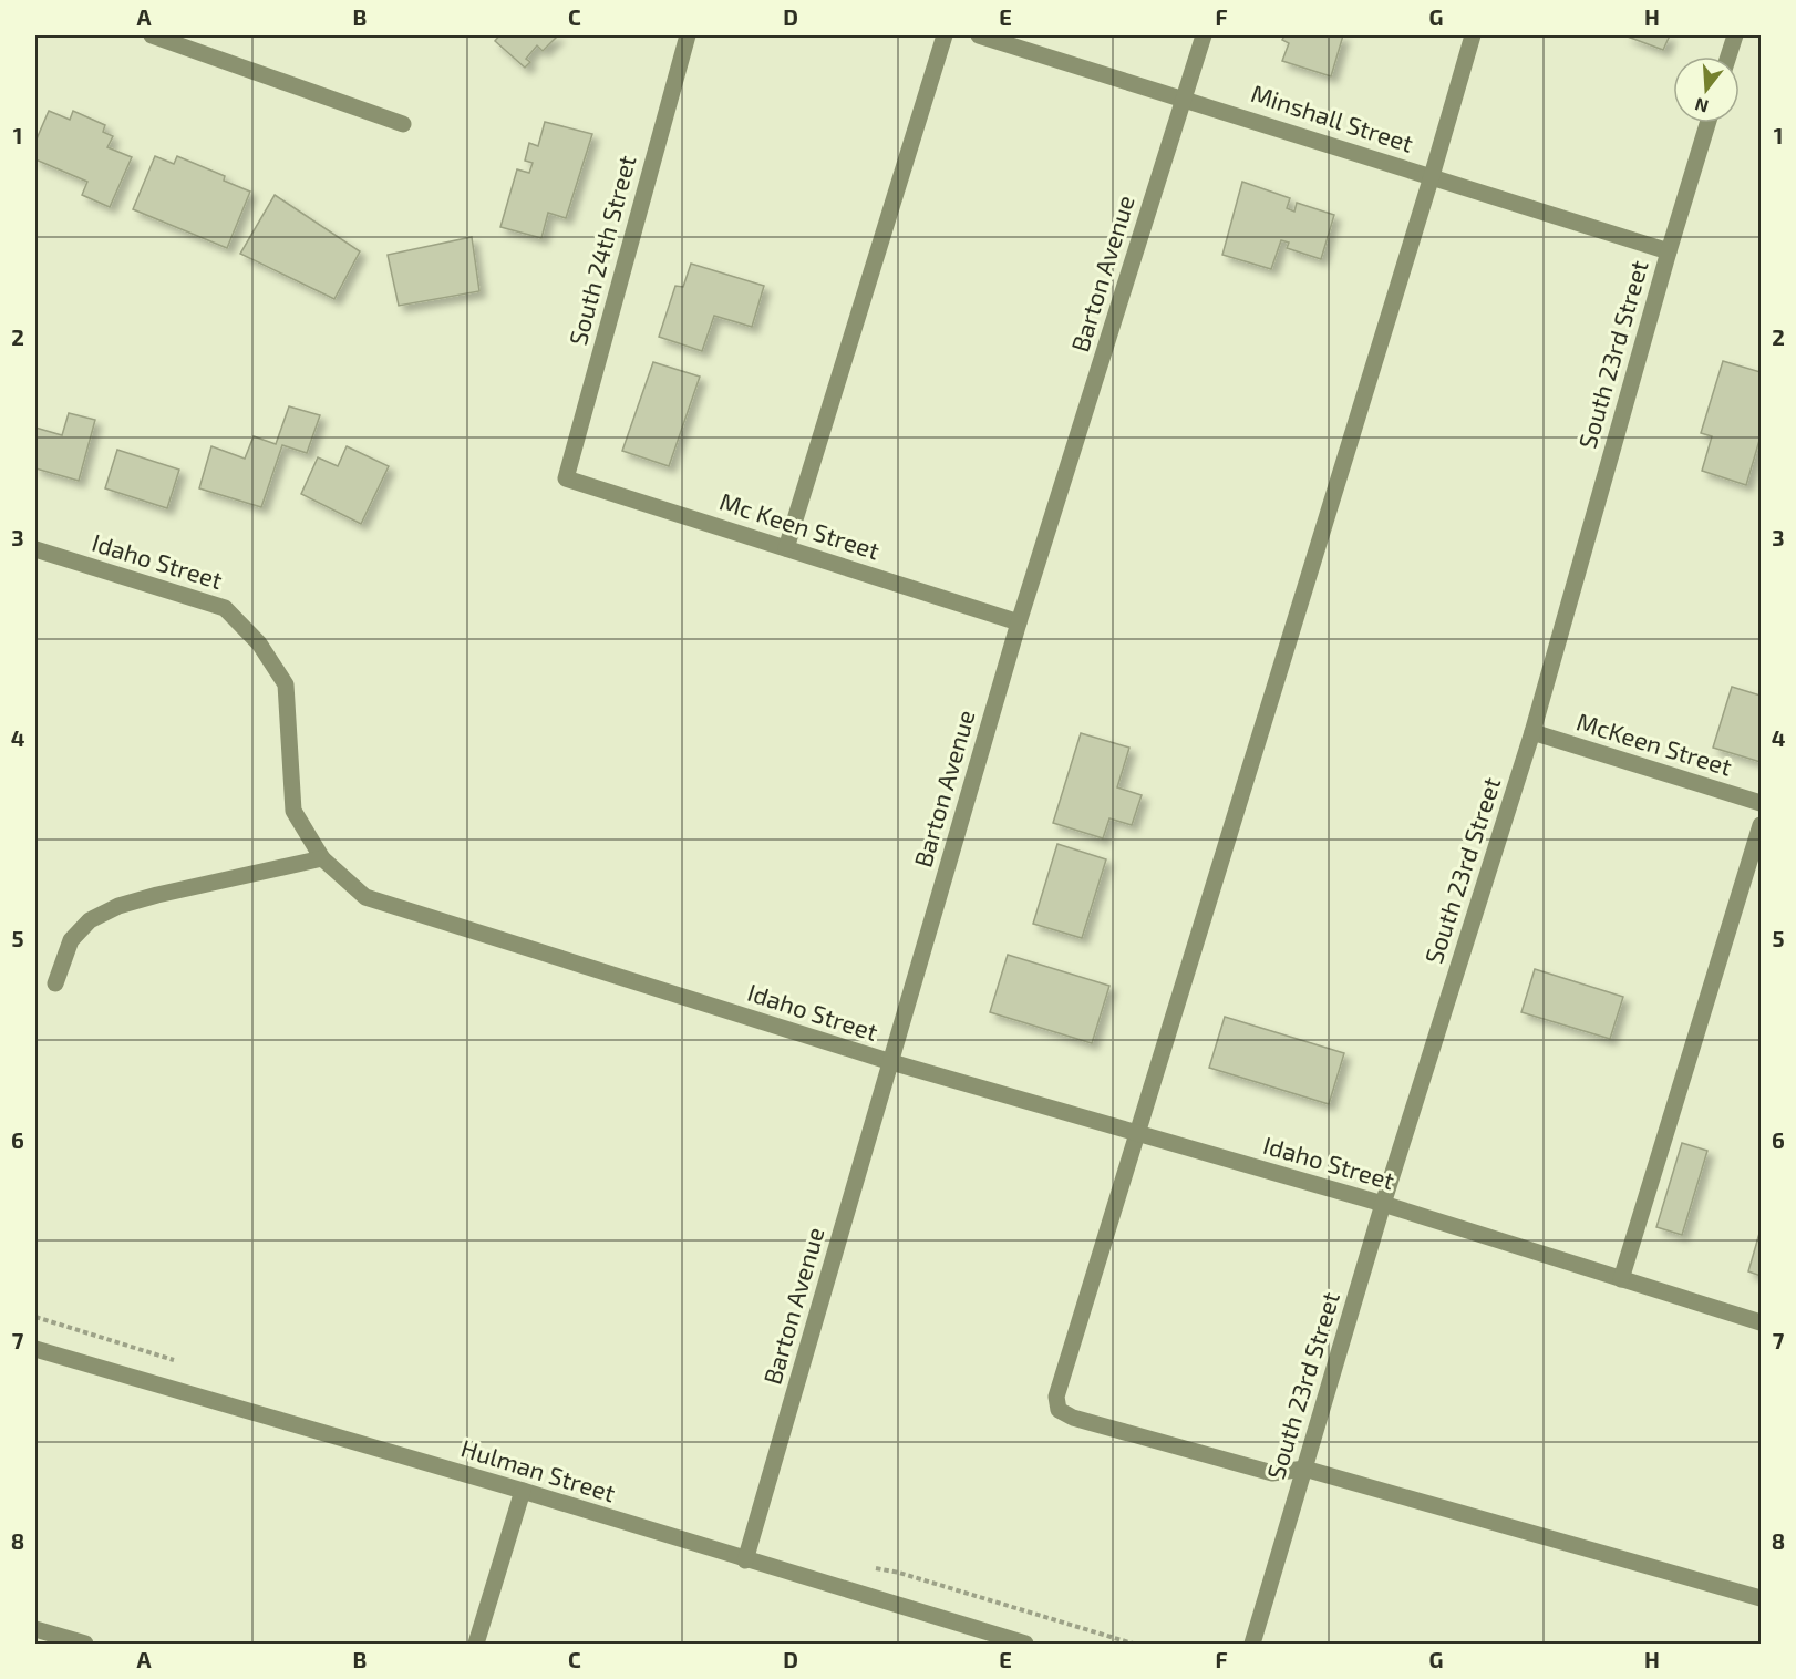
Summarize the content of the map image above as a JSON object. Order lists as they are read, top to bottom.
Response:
{
  "streets": {
    "street": [
      "Minshall Street",
      "South 24th Street",
      "Barton Avenue",
      "South 23rd Street",
      "Mc Keen Street",
      "Idaho Street",
      "McKeen Street",
      "Hulman Street"
    ]
  },
  "crossings": [
    ["Minshall Street", "Barton Avenue"],
    ["Minshall Street", "South 23rd Street"],
    ["South 24th Street", "Mc Keen Street"],
    ["Barton Avenue", "Mc Keen Street"],
    ["Barton Avenue", "Idaho Street"],
    ["Barton Avenue", "Hulman Street"],
    ["South 23rd Street", "Idaho Street"],
    ["South 23rd Street", "McKeen Street"]
  ],
  "north": "bottom",
  "grid": {
    "columns": [
      "A",
      "B",
      "C",
      "D",
      "E",
      "F",
      "G",
      "H"
    ],
    "rows": [
      "1",
      "2",
      "3",
      "4",
      "5",
      "6",
      "7",
      "8"
    ]
  }
}
